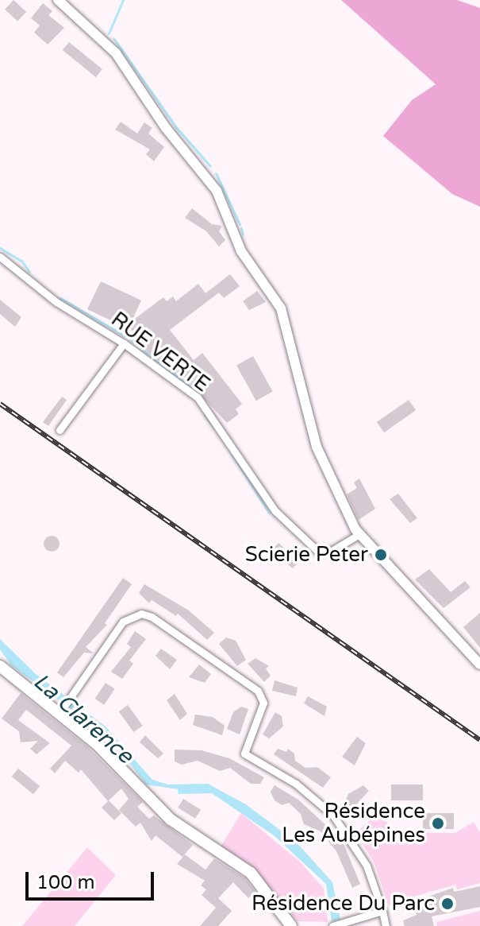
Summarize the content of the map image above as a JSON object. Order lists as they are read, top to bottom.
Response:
{
  "streets": {
    "street": ["RUE VERTE"]
  },
  "water": ["La Clarence"],
  "places": ["Scierie Peter", "Résidence Les Aubépines", "Résidence Du Parc"],
  "scale_bar": "100 m"
}
